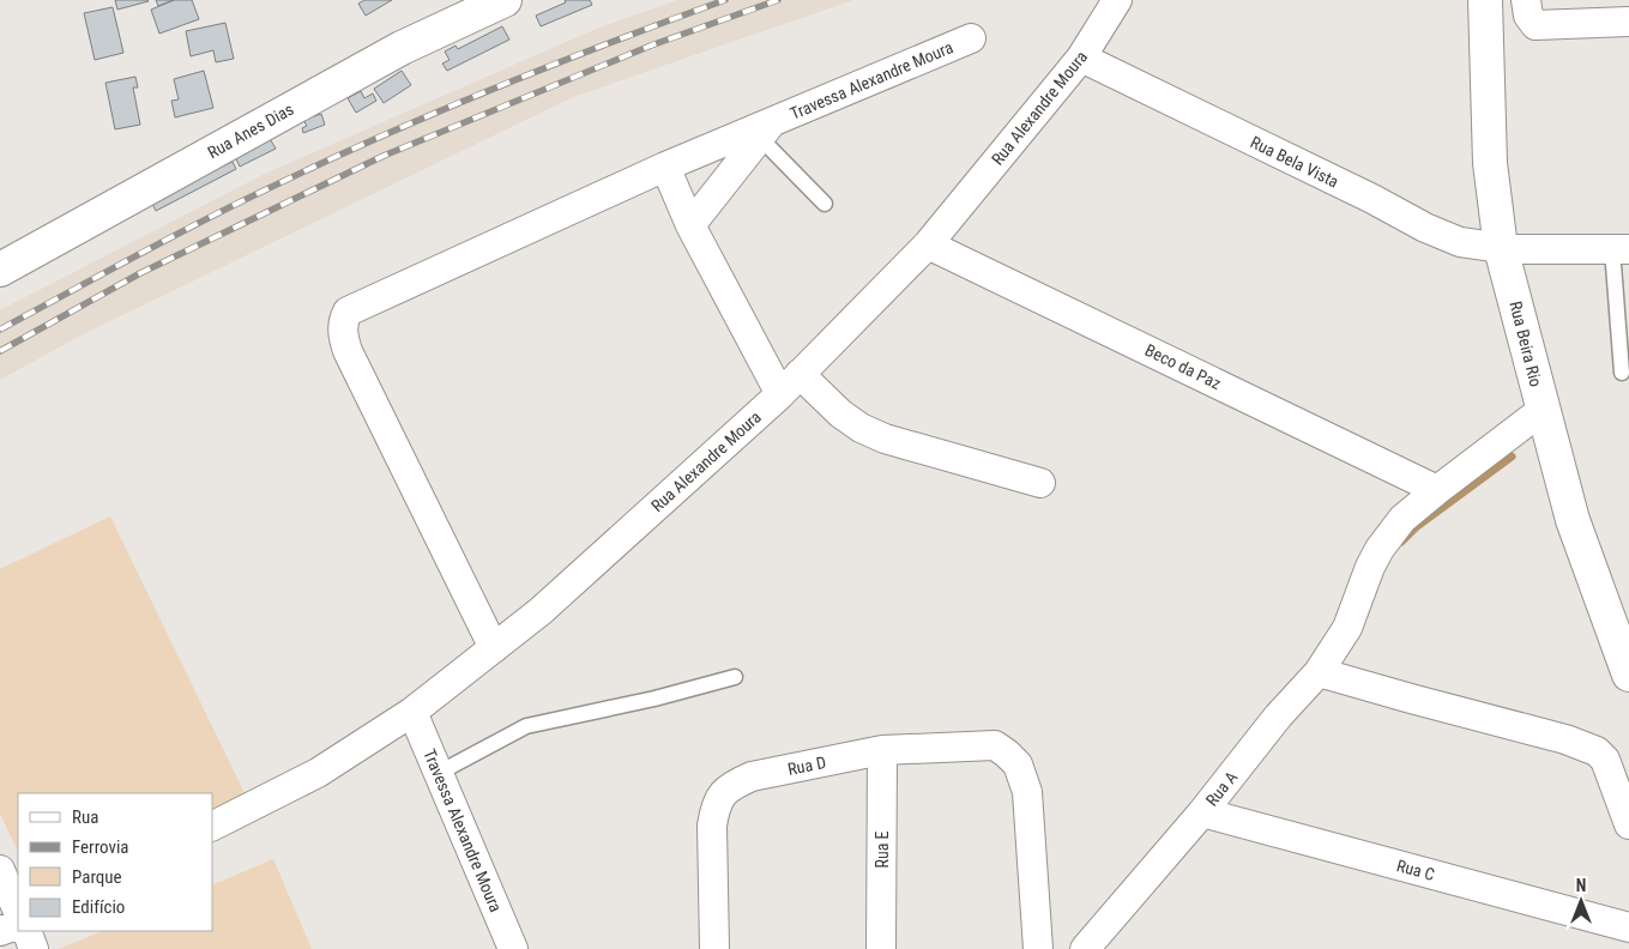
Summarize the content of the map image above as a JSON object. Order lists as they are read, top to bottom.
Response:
{
  "streets": {
    "street": [
      "Travessa Alexandre Moura",
      "Rua Alexandre Moura",
      "Rua Anes Dias",
      "Rua Bela Vista",
      "Rua Beira Rio",
      "Beco da Paz",
      "Rua D",
      "Rua A",
      "Rua E",
      "Rua C"
    ]
  },
  "crossings": [
    ["Travessa Alexandre Moura", "Rua Alexandre Moura"],
    ["Rua Alexandre Moura", "Rua Bela Vista"],
    ["Rua Alexandre Moura", "Beco da Paz"],
    ["Rua Bela Vista", "Rua Beira Rio"],
    ["Rua Beira Rio", "Rua A"],
    ["Beco da Paz", "Rua A"],
    ["Rua D", "Rua E"],
    ["Rua A", "Rua C"]
  ],
  "legend": [
    "Rua",
    "Ferrovia",
    "Parque",
    "Edifício"
  ],
  "north": "top"
}
